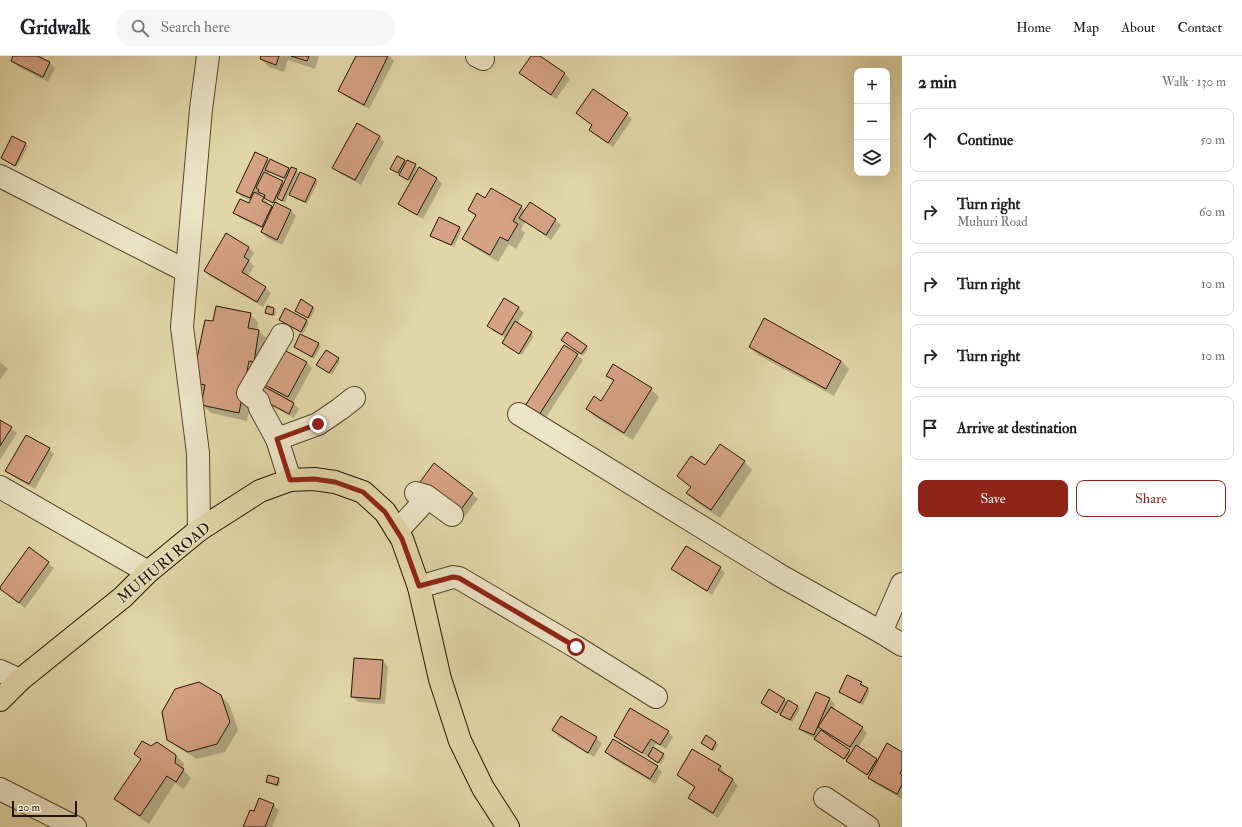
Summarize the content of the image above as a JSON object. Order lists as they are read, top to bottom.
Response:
{
  "streets": {
    "main road": ["MUHURI ROAD"]
  },
  "scale_bar": "20 m",
  "page": {
    "header": "Gridwalk",
    "search": "Search here",
    "nav": [
      "Home",
      "Map",
      "About",
      "Contact"
    ],
    "heading": ["2 min", "Walk · 130 m"],
    "map_buttons": ["+", "−"],
    "list": [
      ["Continue", "50 m"],
      ["Turn right", "Muhuri Road", "60 m"],
      ["Turn right", "10 m"],
      ["Turn right", "10 m"],
      "Arrive at destination"
    ],
    "buttons": ["Save", "Share"],
    "scale": "20 m"
  }
}
